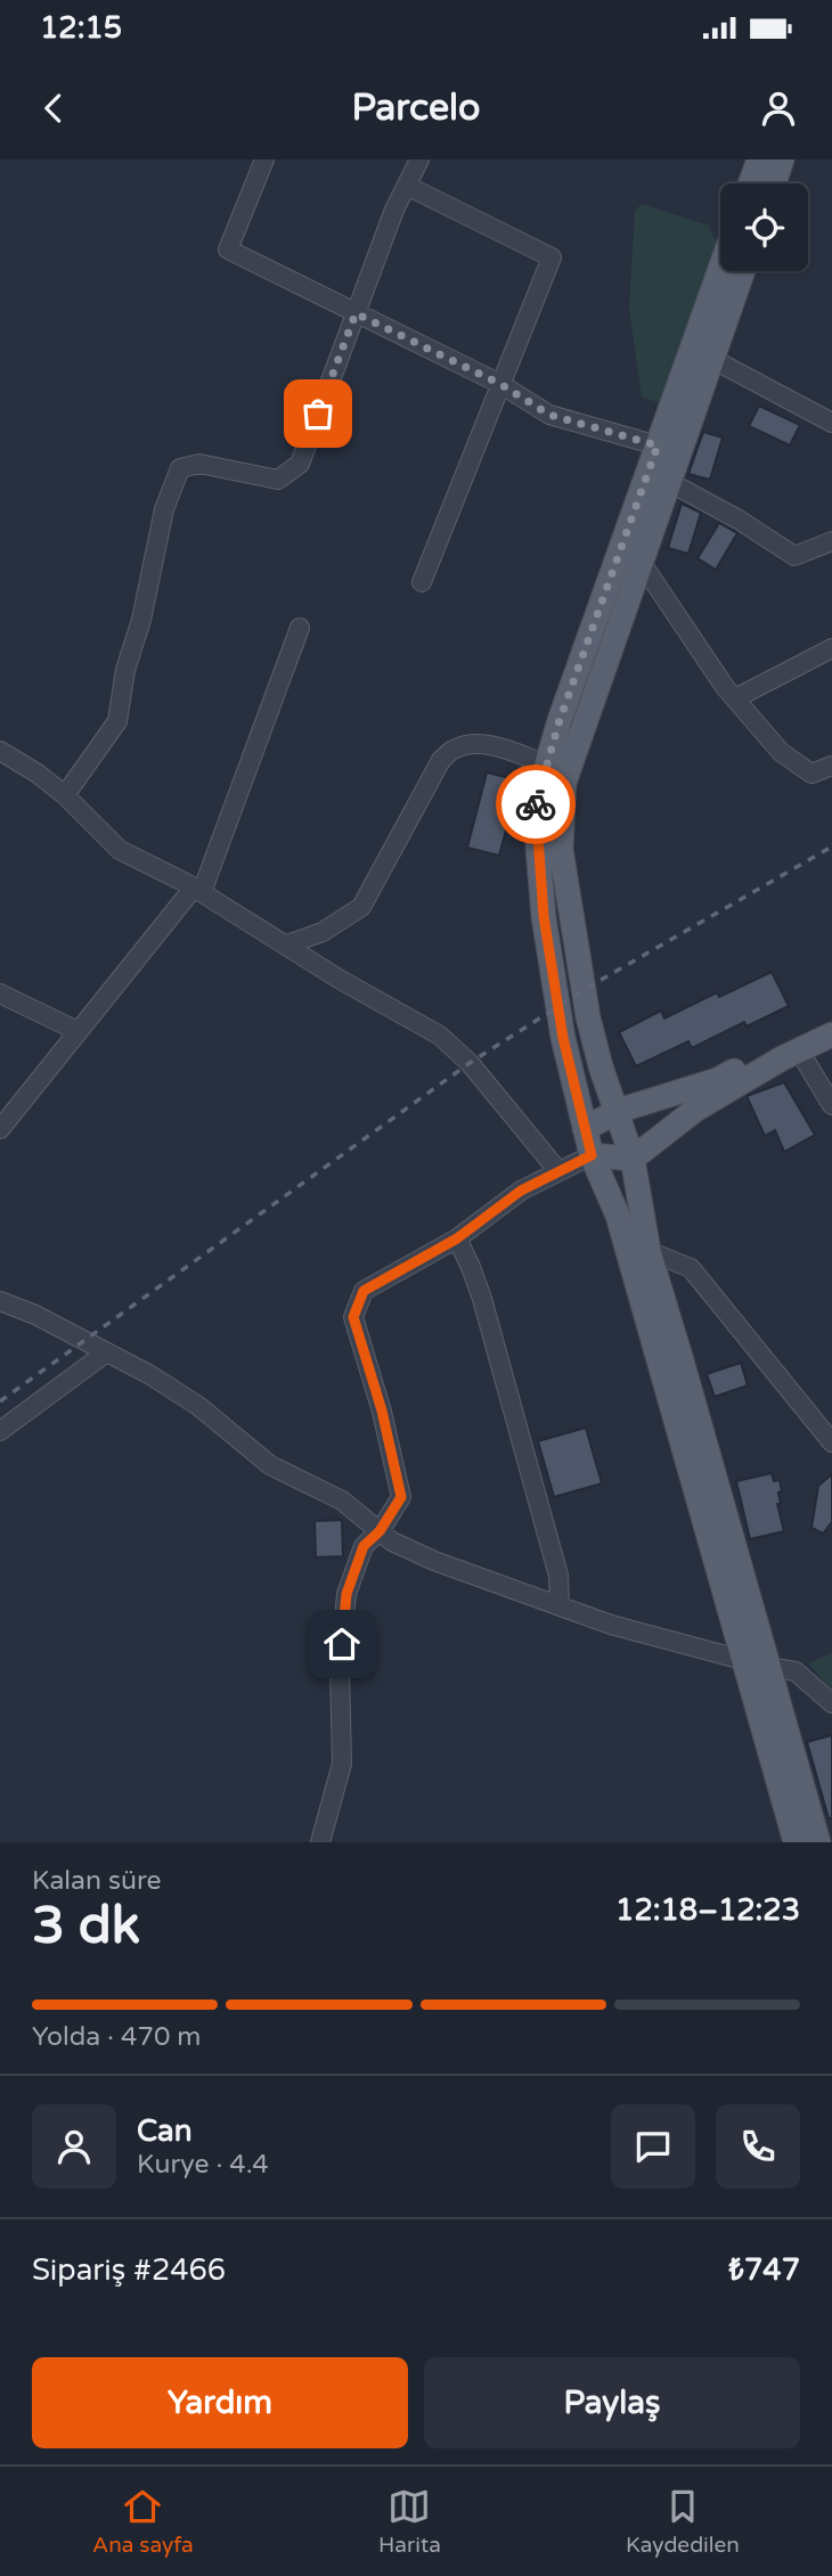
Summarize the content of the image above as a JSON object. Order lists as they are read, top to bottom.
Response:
{
  "page": {
    "status": "12:15",
    "header": "Parcelo",
    "heading": ["3 dk", "Kalan süre", "12:18–12:23"],
    "panel": [
      "Can",
      "Kurye · 4.4",
      "Sipariş #2466",
      "₺747"
    ],
    "bar": "Yolda · 470 m",
    "buttons": ["Yardım", "Paylaş"],
    "tabs": ["Ana sayfa", "Harita", "Kaydedilen"]
  }
}
